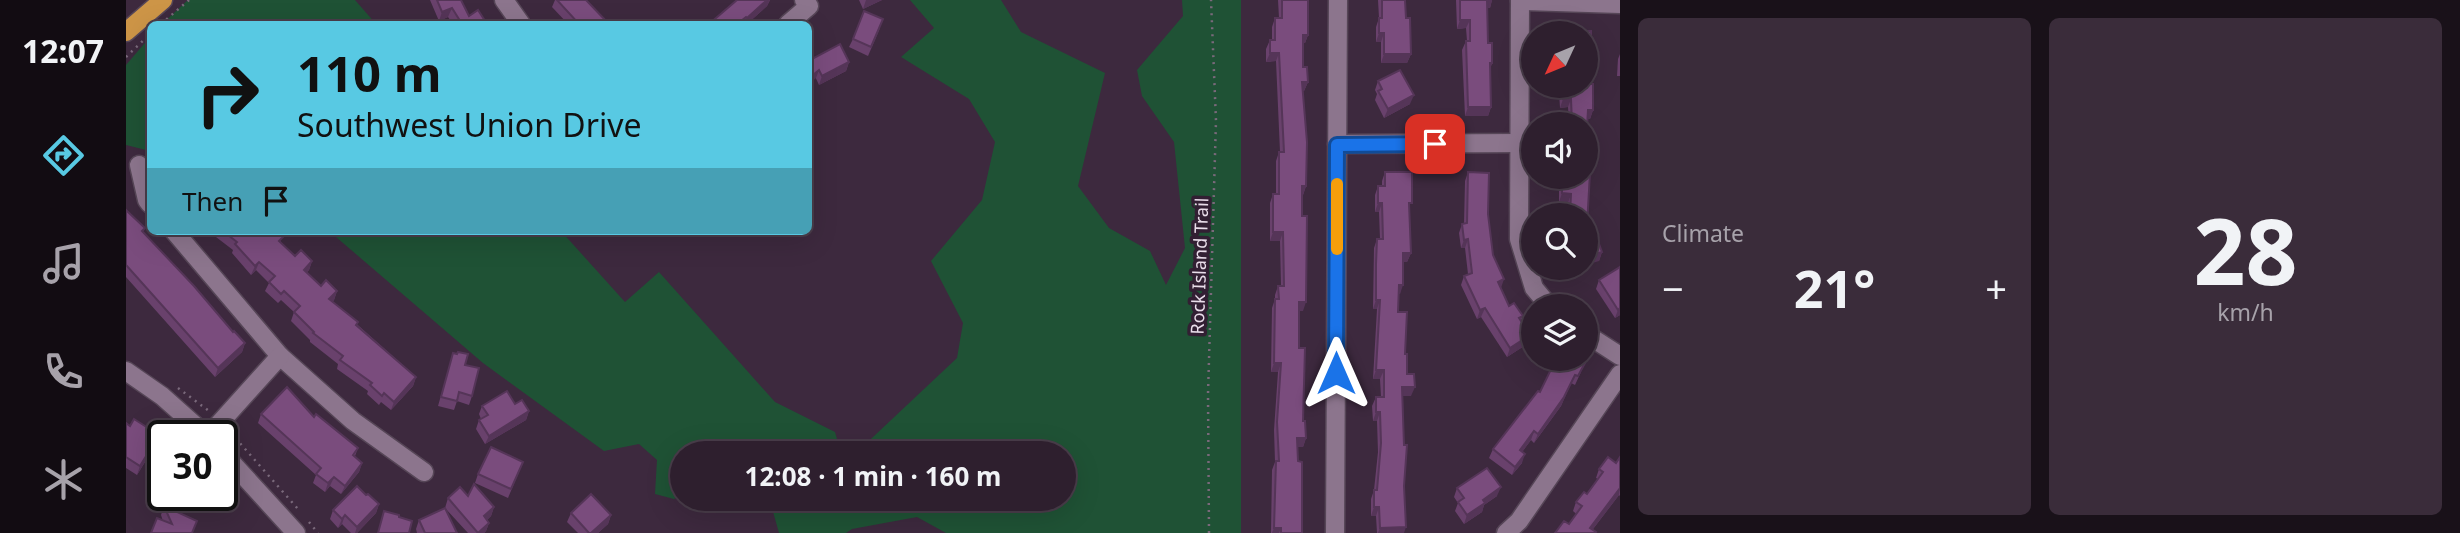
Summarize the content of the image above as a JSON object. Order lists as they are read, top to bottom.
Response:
{
  "streets": {
    "path": ["Rock Island Trail"]
  },
  "north": "bottom left",
  "page": {
    "tabs": "12:07",
    "tile": [
      "Climate",
      ["28", "km/h"]
    ],
    "turn": ["110 m", "Southwest Union Drive"],
    "then": "Then",
    "heat": ["−", "21°", "+"],
    "limit": "30",
    "trip": "12:08 · 1 min · 160 m"
  }
}
